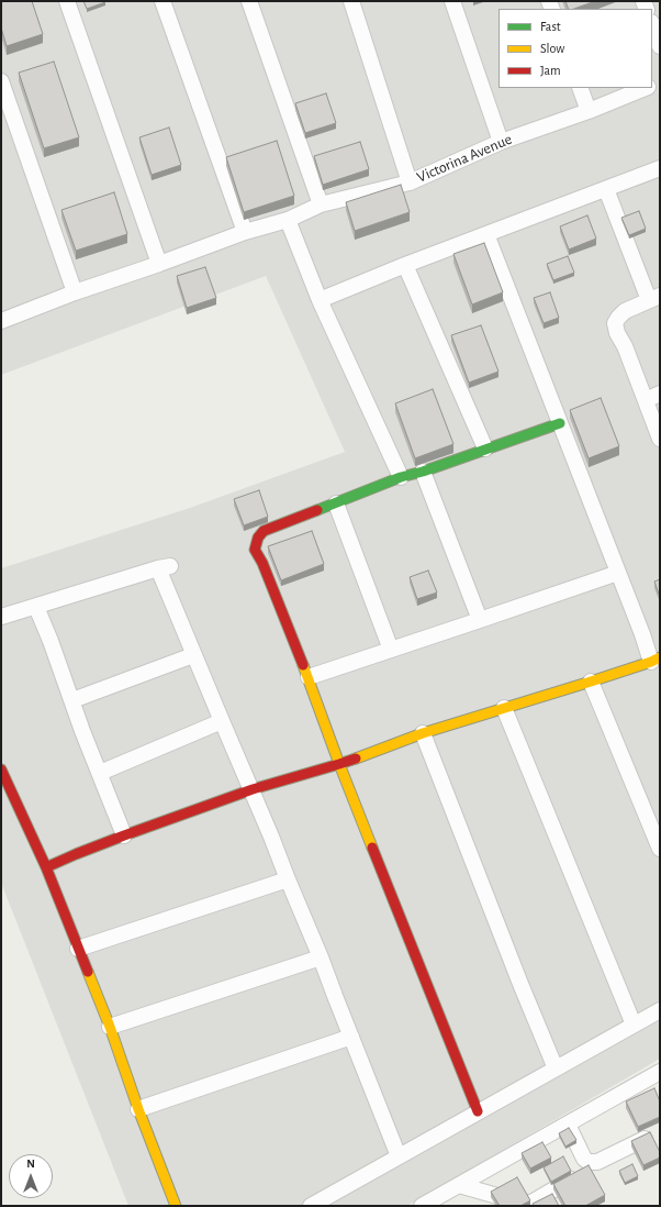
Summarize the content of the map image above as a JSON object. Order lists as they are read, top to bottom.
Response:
{
  "streets": {
    "street": ["Victorina Avenue"]
  },
  "legend": ["Fast", "Slow", "Jam"],
  "north": "top"
}
